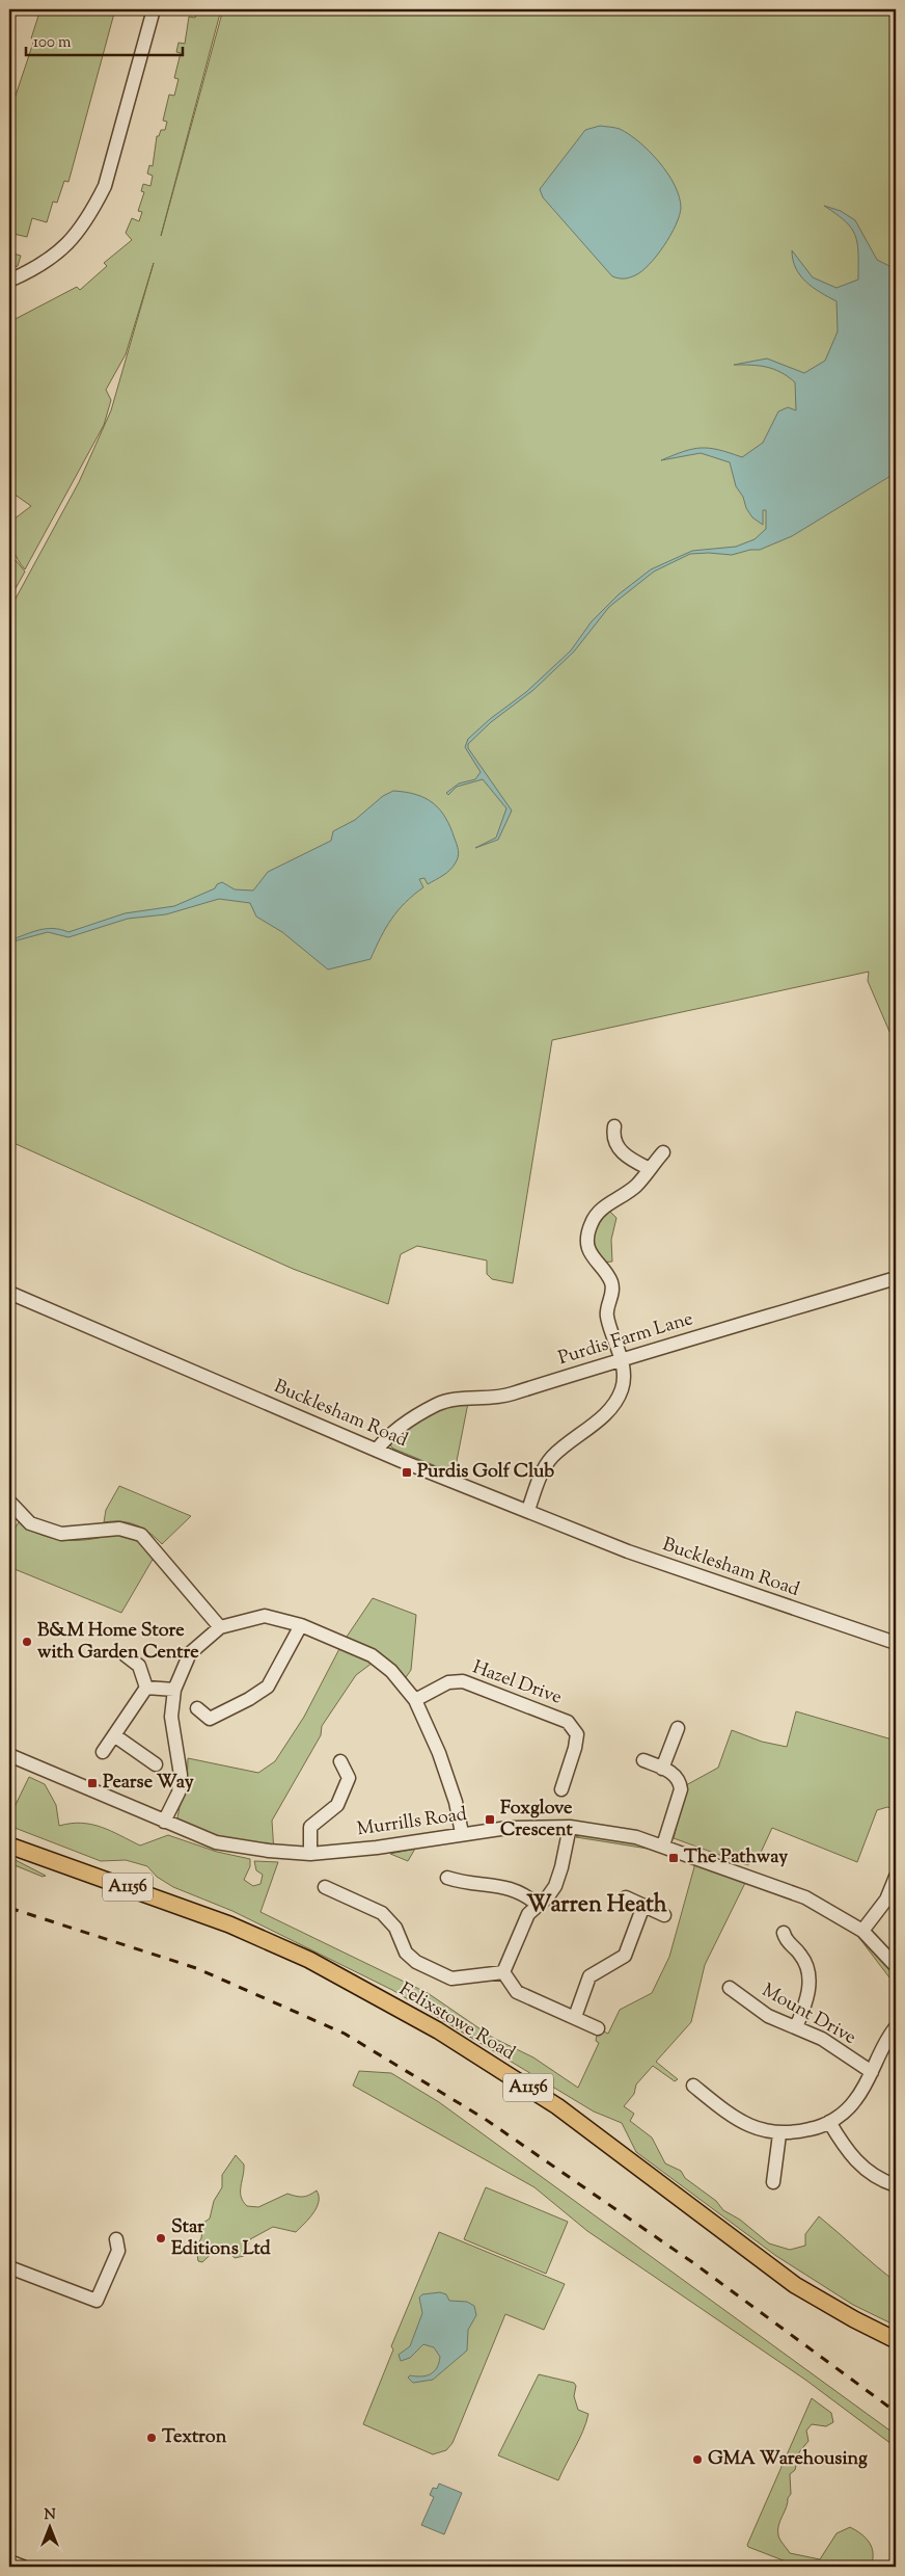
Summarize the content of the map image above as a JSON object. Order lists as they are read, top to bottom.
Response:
{
  "streets": {
    "main road": ["A1156", "Felixstowe Road"],
    "street": [
      "Purdis Farm Lane",
      "Bucklesham Road",
      "Hazel Drive",
      "Murrills Road",
      "Mount Drive"
    ]
  },
  "crossings": [
    ["Purdis Farm Lane", "Bucklesham Road"]
  ],
  "districts": ["Warren Heath"],
  "places": {
    "transit": [
      "Purdis Golf Club",
      "Pearse Way",
      "Foxglove Crescent",
      "The Pathway"
    ],
    "other": [
      "B&M Home Store with Garden Centre",
      "Star Editions Ltd",
      "Textron",
      "GMA Warehousing"
    ]
  },
  "scale_bar": "100 m",
  "north": "top"
}
